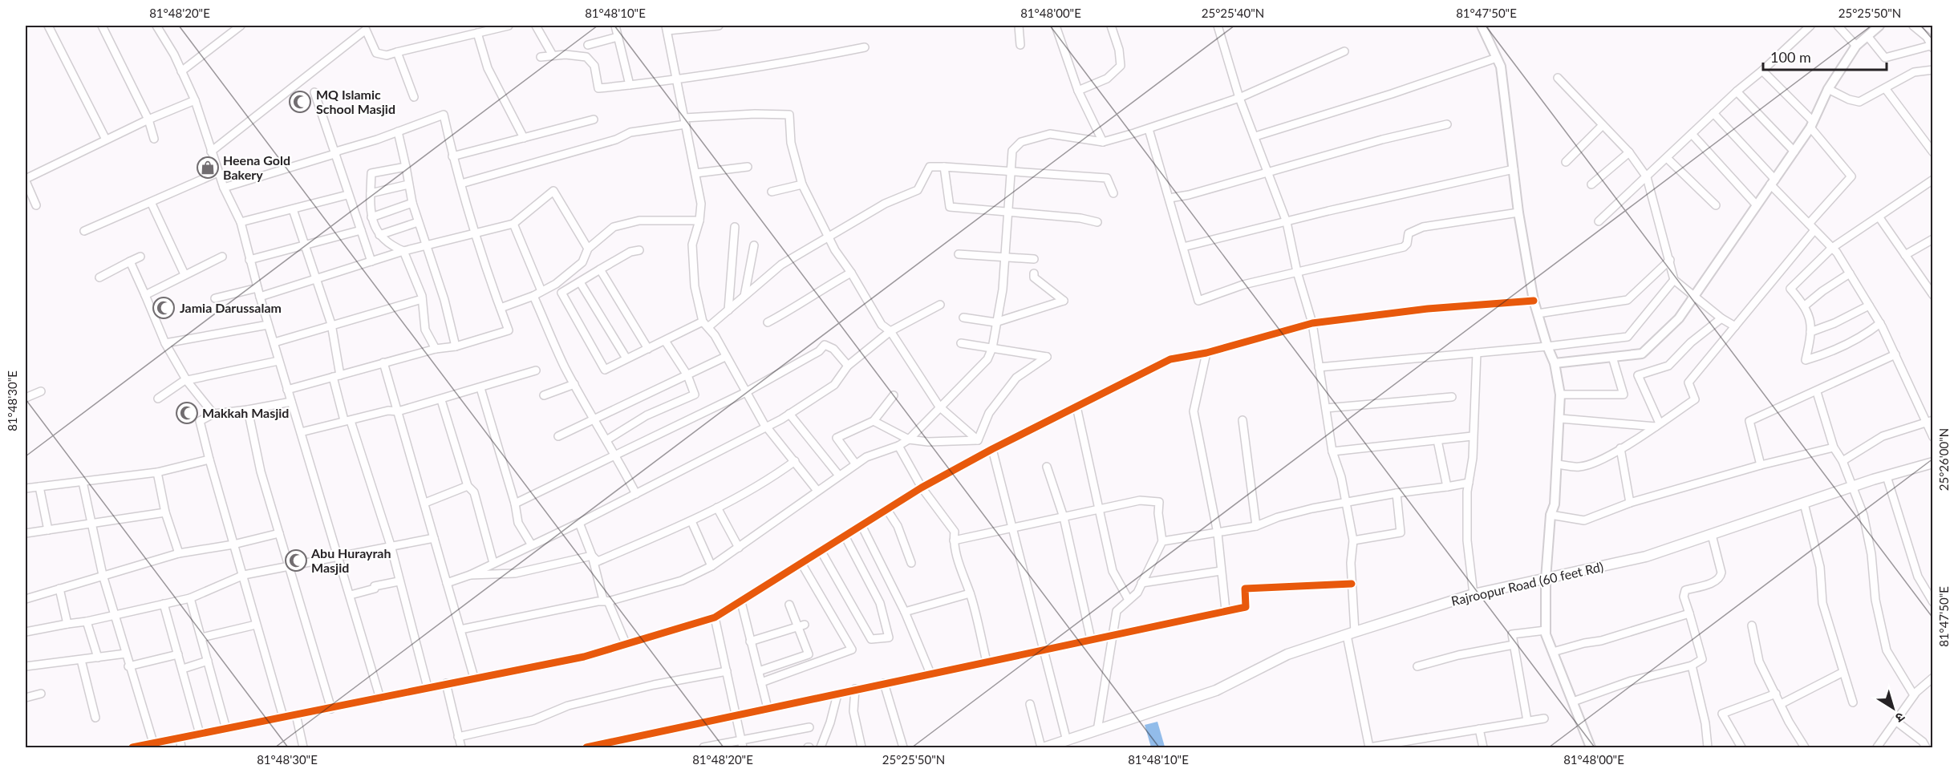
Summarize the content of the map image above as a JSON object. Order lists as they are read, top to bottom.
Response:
{
  "streets": {
    "main road": ["Rajroopur Road (60 feet Rd)"]
  },
  "places": {
    "mosque": [
      "MQ Islamic School Masjid",
      "Jamia Darussalam",
      "Makkah Masjid",
      "Abu Hurayrah Masjid"
    ],
    "shop": ["Heena Gold Bakery"]
  },
  "scale_bar": "100 m",
  "north": "bottom right",
  "coordinates": [
    "81°48'20\"E",
    "81°48'10\"E",
    "81°48'00\"E",
    "25°25'40\"N",
    "81°47'50\"E",
    "25°25'50\"N",
    "81°48'30\"E",
    "25°26'00\"N"
  ]
}
